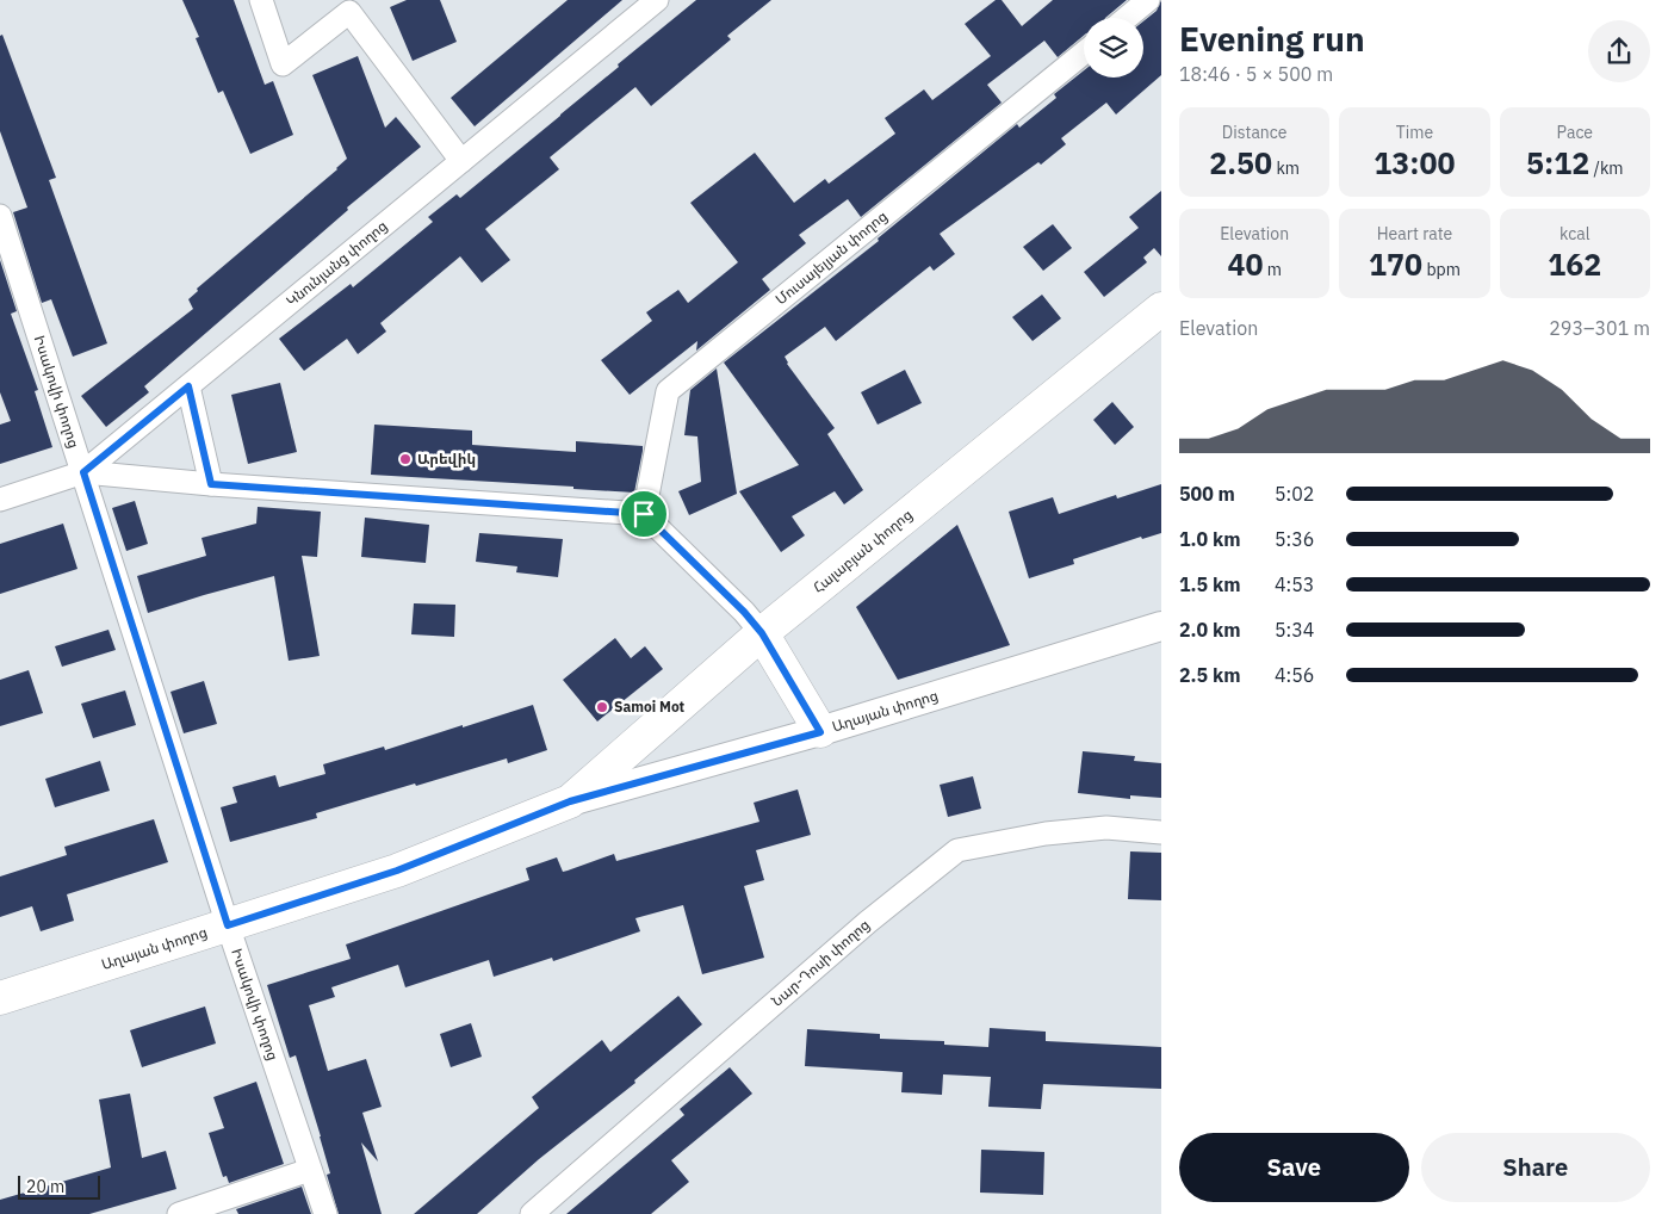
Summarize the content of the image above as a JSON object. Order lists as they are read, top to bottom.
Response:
{
  "streets": {
    "main road": ["Հալաբյան փողոց", "Աղայան փողոց"],
    "street": [
      "Մուսայելյան փողոց",
      "Կնունյանց փողոց",
      "Իսակովի փողոց",
      "Նար-Դոսի փողոց"
    ]
  },
  "crossings": [
    ["Կնունյանց փողոց", "Իսակովի փողոց"],
    ["Իսակովի փողոց", "Աղայան փողոց"],
    ["Հալաբյան փողոց", "Աղայան փողոց"]
  ],
  "places": ["Արեվիկ", "Samoi Mot"],
  "scale_bar": "20 m",
  "page": {
    "heading": ["Evening run", "18:46 · 5 × 500 m"],
    "stats": [
      ["Distance", "2.50 km"],
      ["Time", "13:00"],
      ["Pace", "5:12 /km"],
      ["Elevation", "40 m"],
      ["Heart rate", "170 bpm"],
      ["kcal", "162"]
    ],
    "chart": ["Elevation", "293–301 m"],
    "list": [
      {
        "name": "500 m",
        "note": "5:02"
      },
      {
        "name": "1.0 km",
        "note": "5:36"
      },
      {
        "name": "1.5 km",
        "note": "4:53"
      },
      {
        "name": "2.0 km",
        "note": "5:34"
      },
      {
        "name": "2.5 km",
        "note": "4:56"
      }
    ],
    "buttons": ["Save", "Share"],
    "scale": "20 m"
  }
}
